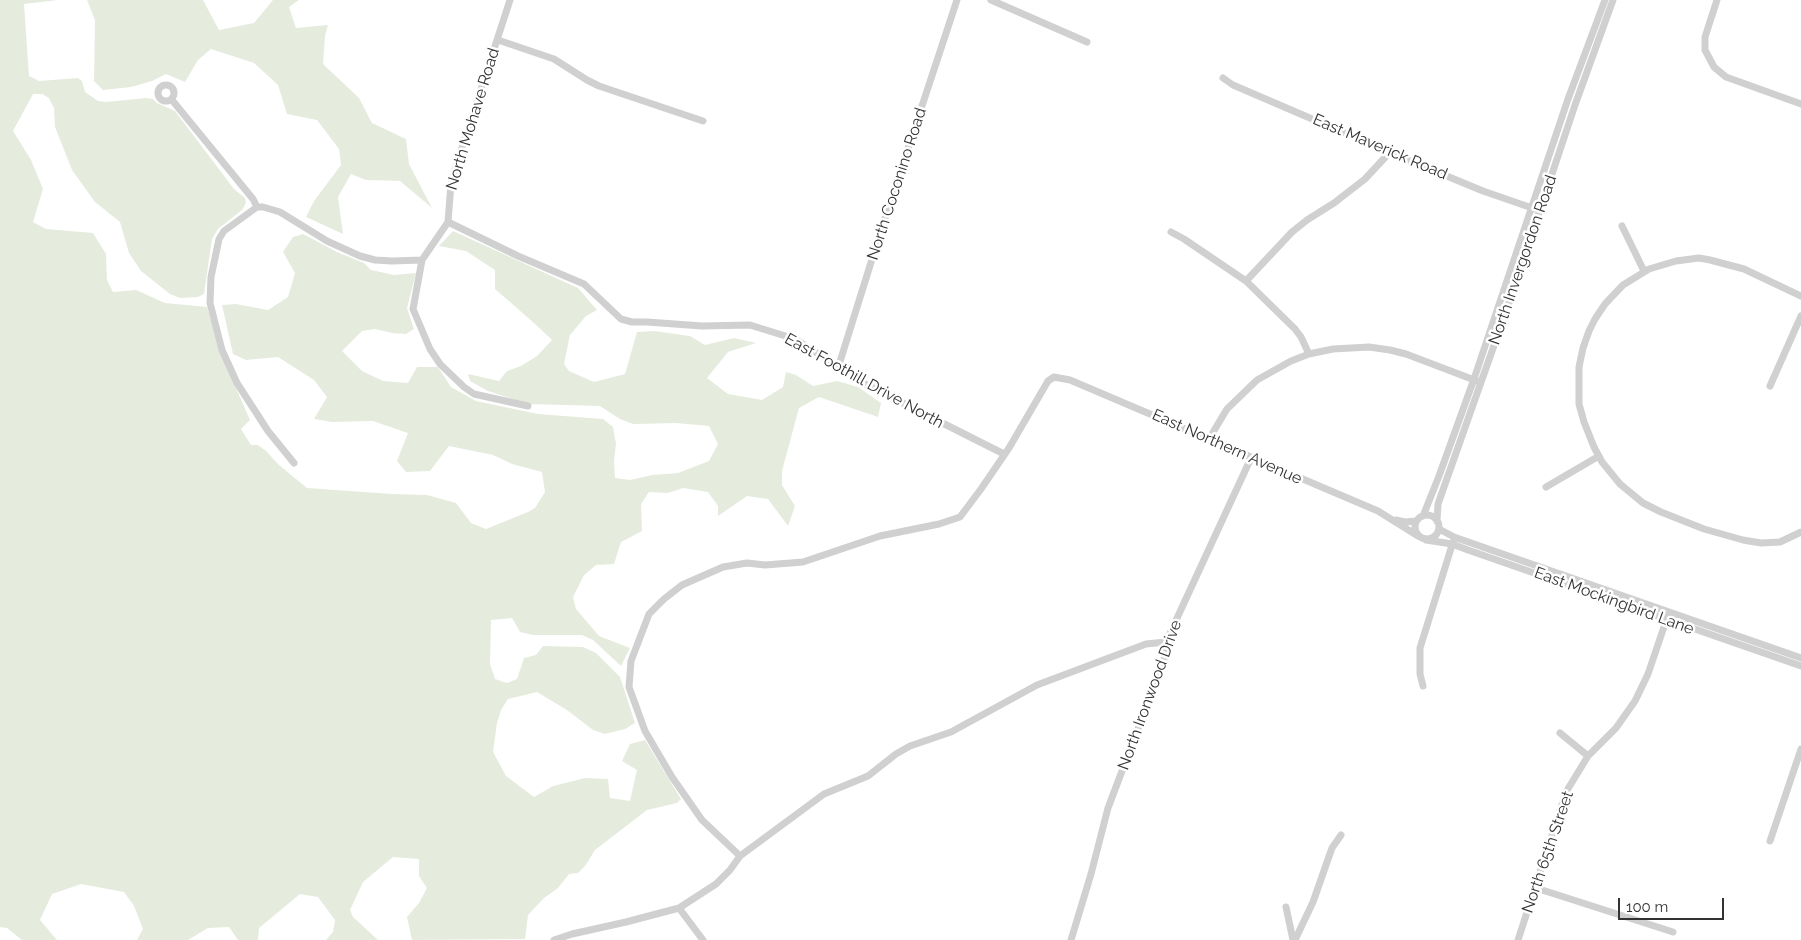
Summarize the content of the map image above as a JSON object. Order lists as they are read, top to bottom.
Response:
{
  "streets": {
    "street": [
      "North Mohave Road",
      "East Maverick Road",
      "North Coconino Road",
      "North Invergordon Road",
      "East Foothill Drive North",
      "East Northern Avenue",
      "East Mockingbird Lane",
      "North Ironwood Drive",
      "North 65th Street"
    ]
  },
  "crossings": [
    ["North Mohave Road", "East Foothill Drive North"],
    ["East Maverick Road", "North Invergordon Road"],
    ["North Coconino Road", "East Foothill Drive North"],
    ["North Invergordon Road", "East Northern Avenue"],
    ["North Invergordon Road", "East Mockingbird Lane"],
    ["East Foothill Drive North", "East Northern Avenue"],
    ["East Northern Avenue", "East Mockingbird Lane"],
    ["East Northern Avenue", "North Ironwood Drive"],
    ["East Mockingbird Lane", "North 65th Street"]
  ],
  "scale_bar": "100 m"
}
